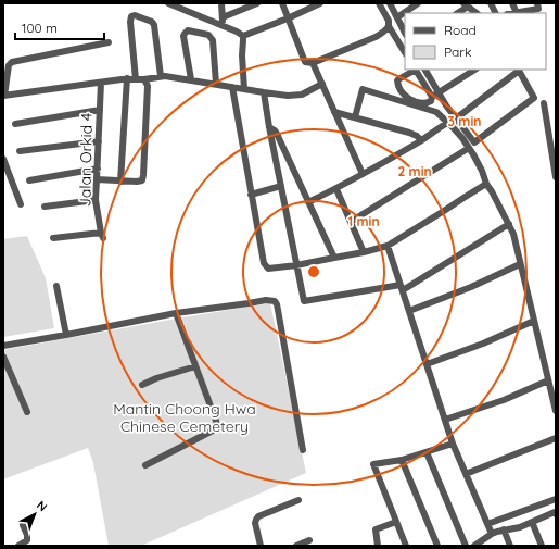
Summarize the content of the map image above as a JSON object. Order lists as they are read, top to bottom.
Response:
{
  "streets": {
    "street": ["Jalan Orkid 4"]
  },
  "parks": ["Mantin Choong Hwa Chinese Cemetery"],
  "legend": ["Road", "Park"],
  "scale_bar": "100 m",
  "north": "top right",
  "rings": ["3 min", "2 min", "1 min"]
}
